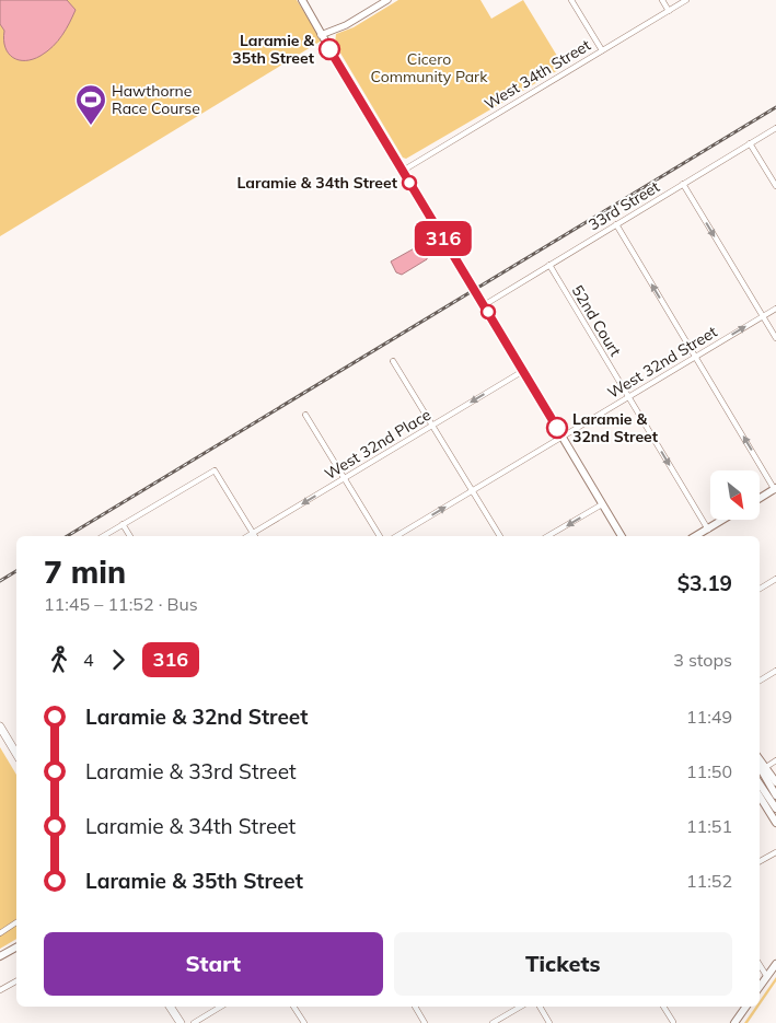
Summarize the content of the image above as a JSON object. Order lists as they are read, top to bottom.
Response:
{
  "streets": {
    "street": [
      "West 34th Street",
      "33rd Street",
      "52nd Court",
      "West 32nd Street",
      "West 32nd Place"
    ]
  },
  "crossings": [
    ["33rd Street", "52nd Court"],
    ["52nd Court", "West 32nd Street"]
  ],
  "one_way": ["52nd Court", "West 32nd Street", "West 32nd Place"],
  "parks": ["Cicero Community Park"],
  "places": {
    "other": ["Laramie & 35th Street", "Laramie & 34th Street", "Laramie & 32nd Street"],
    "sports": ["Hawthorne Race Course"]
  },
  "lines": ["bus line 316"],
  "north": "bottom right",
  "page": {
    "on_map": "316",
    "heading": ["7 min", "11:45 – 11:52 · Bus", "$3.19"],
    "legs": ["4", "316", "3 stops"],
    "list": [
      {
        "name": "Laramie & 32nd Street",
        "value": "11:49"
      },
      {
        "name": "Laramie & 33rd Street",
        "value": "11:50"
      },
      {
        "name": "Laramie & 34th Street",
        "value": "11:51"
      },
      {
        "name": "Laramie & 35th Street",
        "value": "11:52"
      }
    ],
    "buttons": ["Start", "Tickets"]
  }
}
